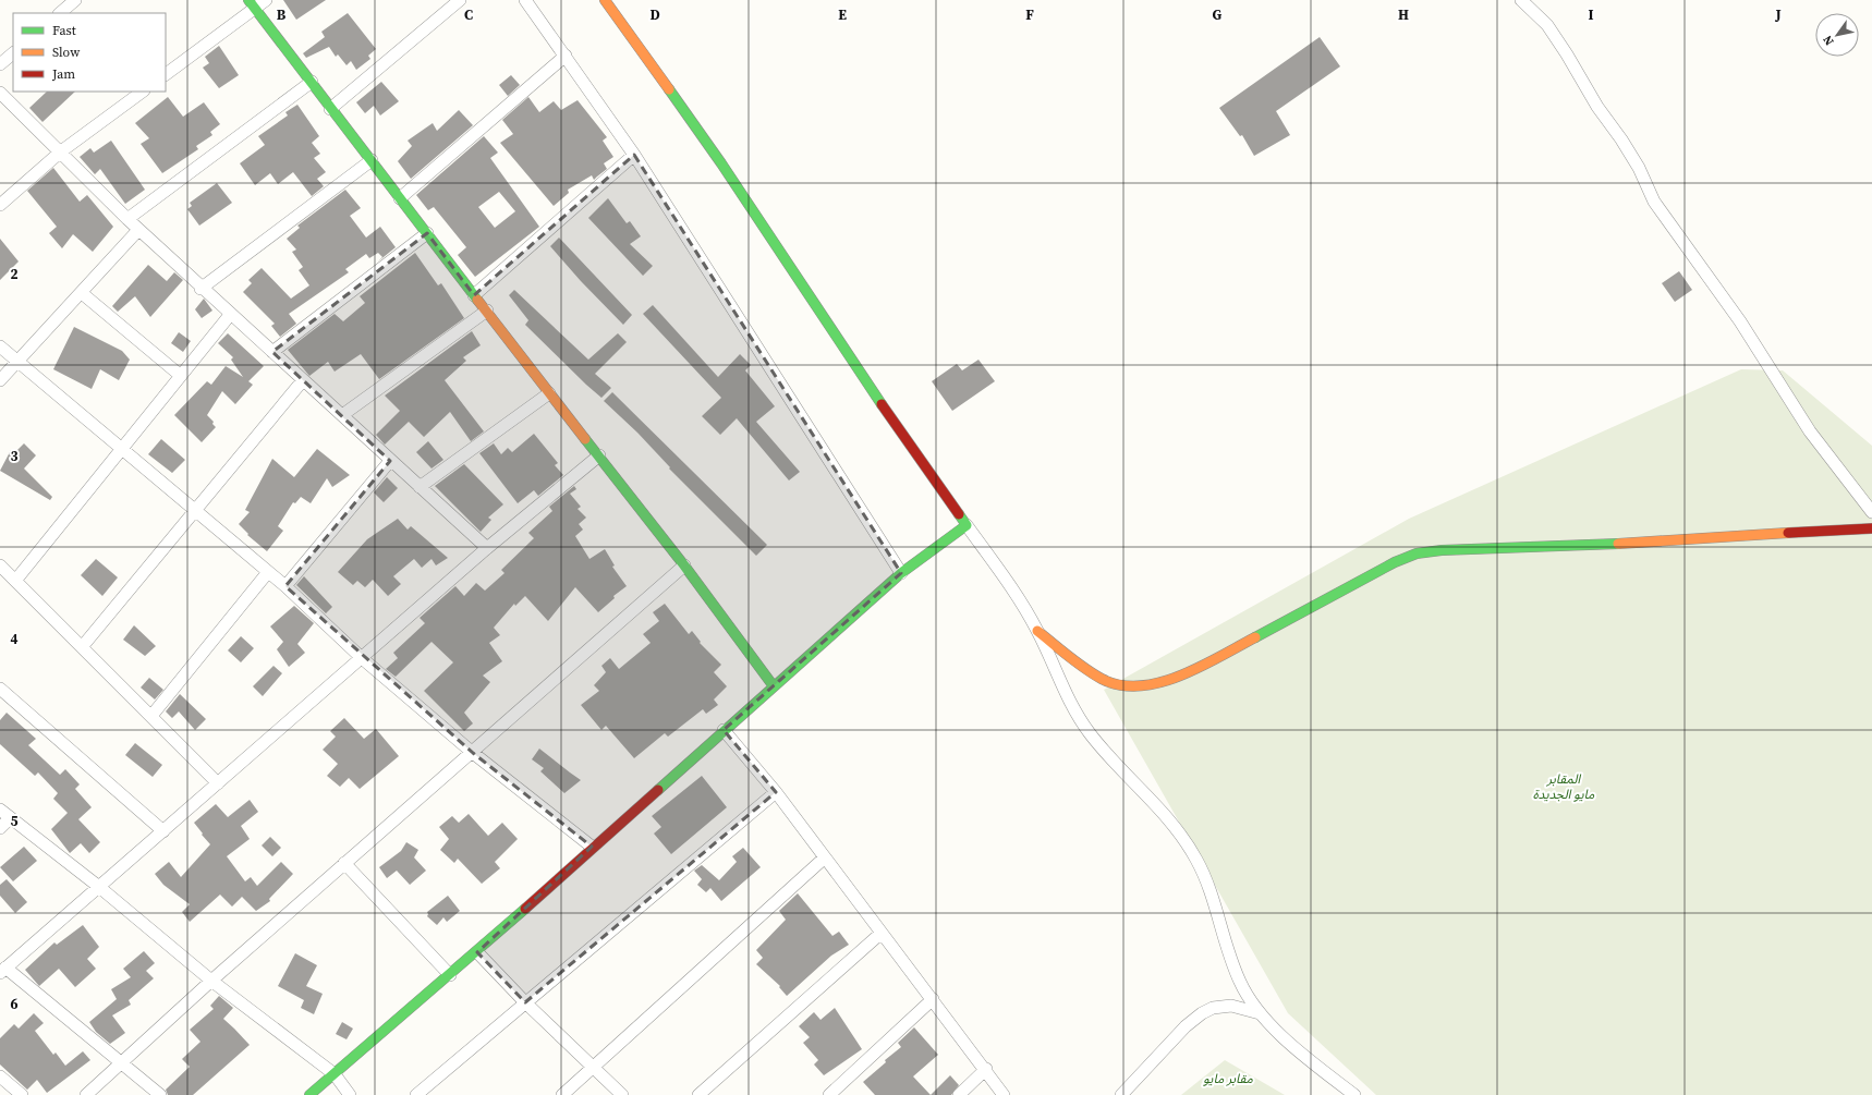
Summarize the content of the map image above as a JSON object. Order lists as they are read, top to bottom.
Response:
{
  "parks": ["المقابر مايو الجديدة", "مقابر مايو"],
  "legend": ["Fast", "Slow", "Jam"],
  "north": "bottom left",
  "grid": {
    "columns": [
      "B",
      "C",
      "D",
      "E",
      "F",
      "G",
      "H",
      "I",
      "J"
    ],
    "rows": [
      "2",
      "3",
      "4",
      "5",
      "6"
    ]
  }
}
